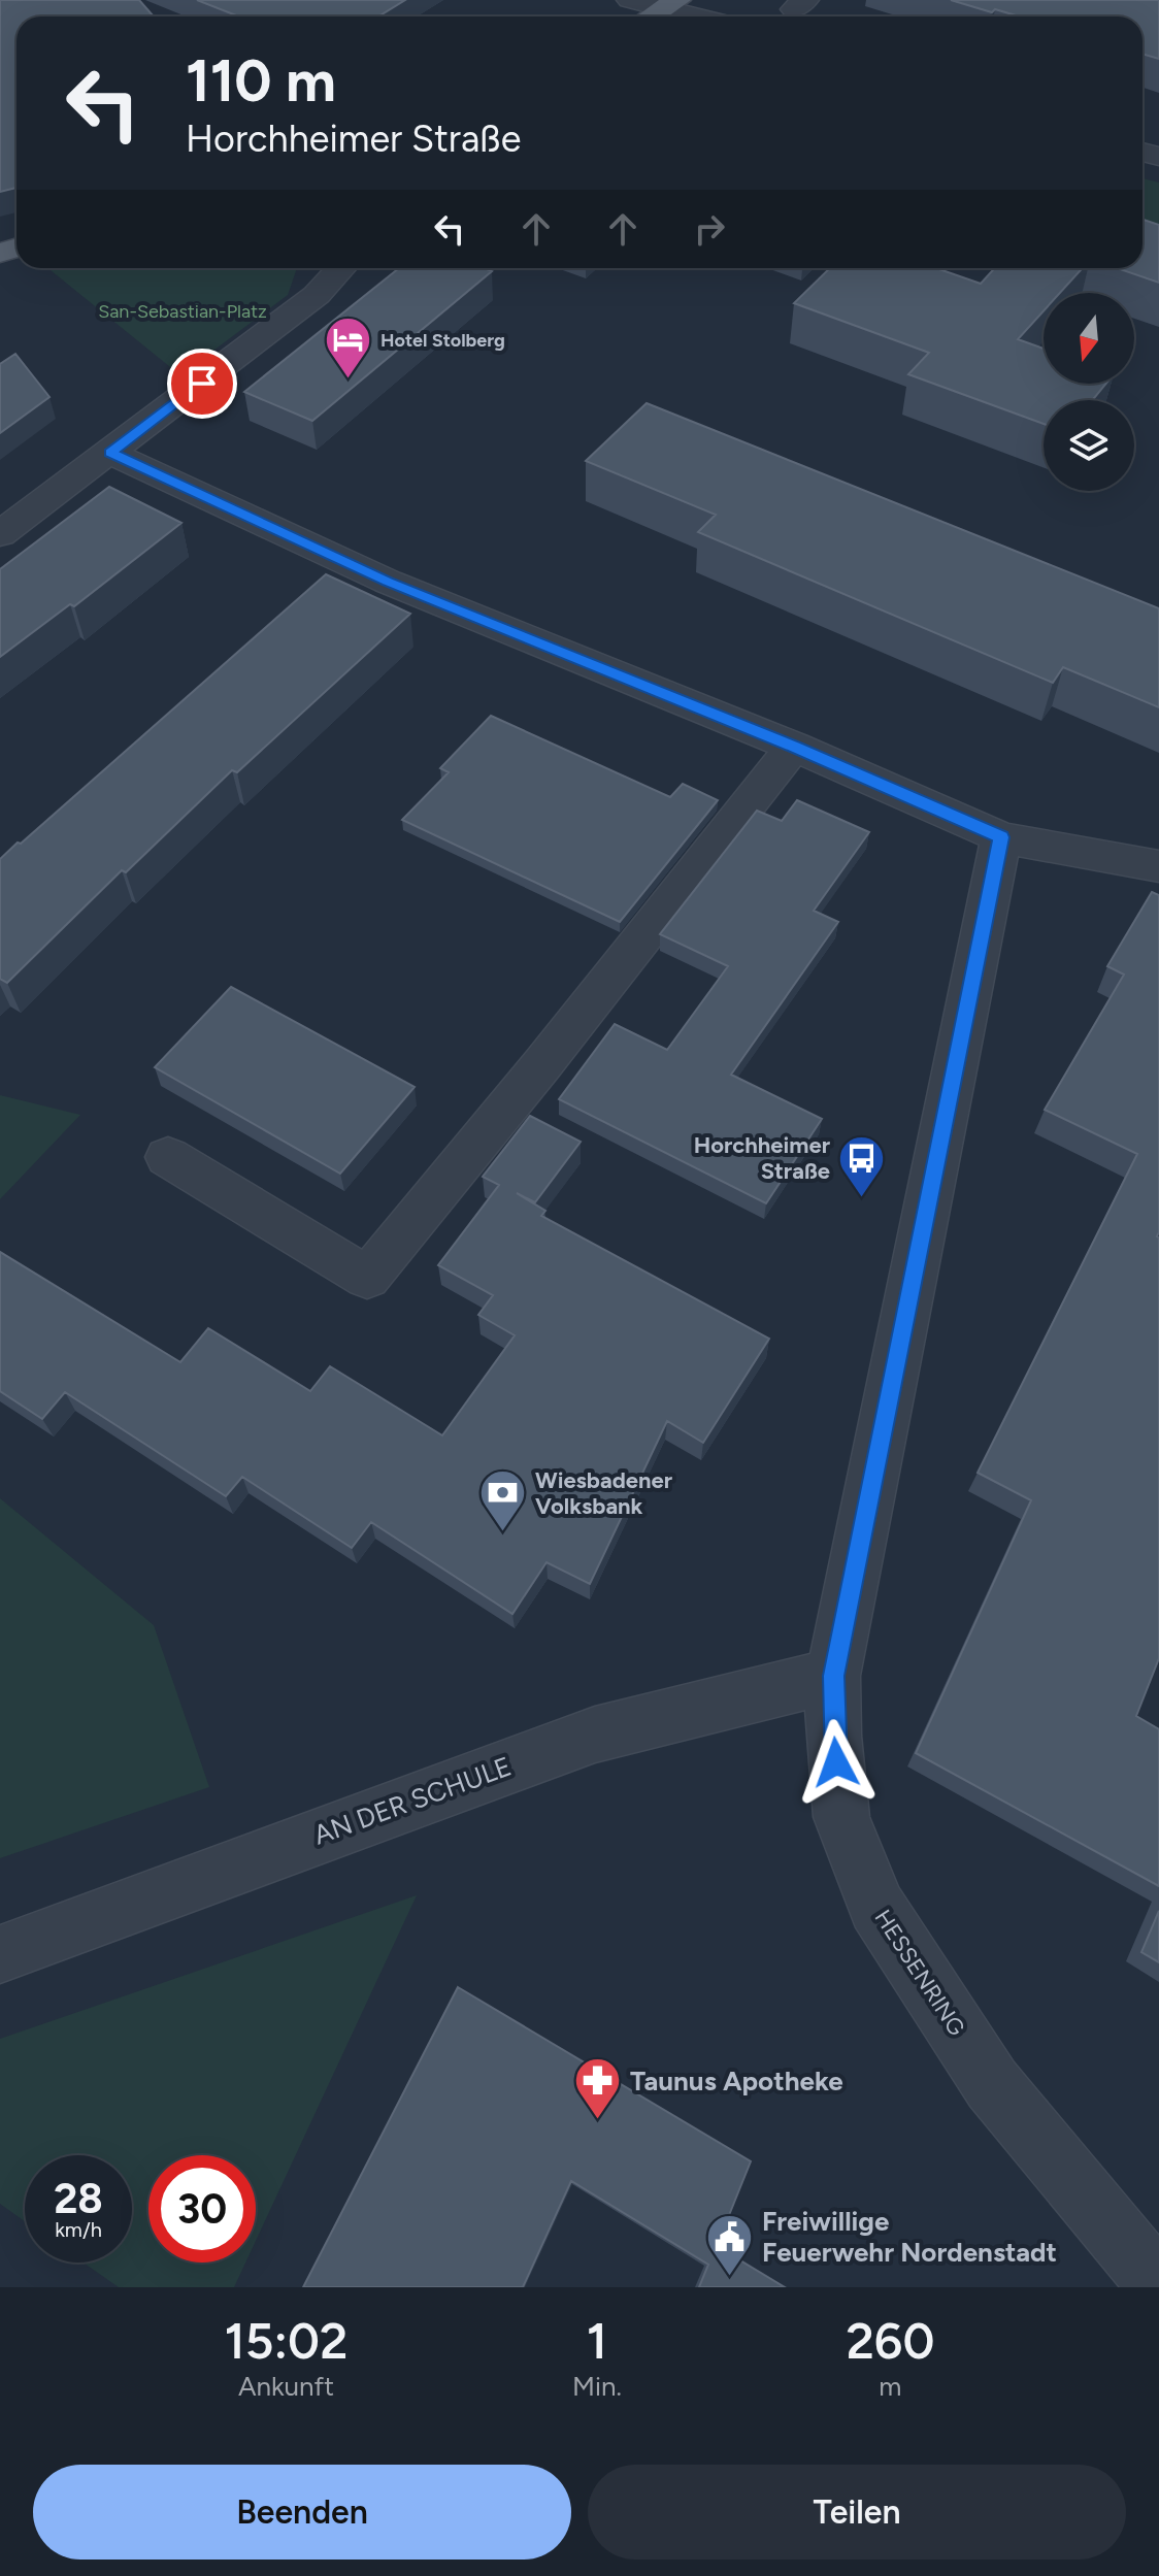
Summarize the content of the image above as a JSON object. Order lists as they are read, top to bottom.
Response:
{
  "streets": {
    "street": ["AN DER SCHULE", "HESSENRING"]
  },
  "crossings": [
    ["AN DER SCHULE", "HESSENRING"]
  ],
  "parks": ["San-Sebastian-Platz"],
  "places": {
    "hotel": ["Hotel Stolberg"],
    "bus stop": ["Horchheimer Straße"],
    "bank": ["Wiesbadener Volksbank"],
    "pharmacy": ["Taunus Apotheke"],
    "public building": ["Freiwillige Feuerwehr Nordenstadt"]
  },
  "north": "bottom",
  "page": {
    "turn": ["110 m", "Horchheimer Straße"],
    "speed": "28 km/h",
    "limit": "30",
    "eta": [
      "15:02",
      "Ankunft",
      "1",
      "Min.",
      "260",
      "m"
    ],
    "buttons": ["Beenden", "Teilen"]
  }
}
